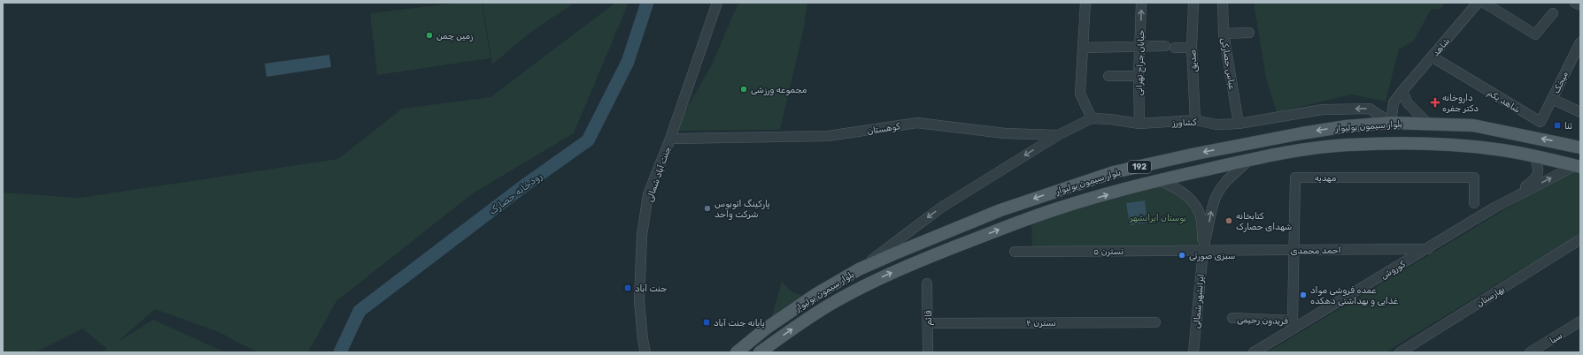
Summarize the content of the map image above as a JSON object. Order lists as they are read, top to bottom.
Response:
{
  "streets": {
    "main road": ["بلوار سیمون بولیوار", "192"],
    "street": [
      "شاهد",
      "صدیق",
      "خیابان جراح تهرانی",
      "عباس حصارکی",
      "میخک",
      "شاهد یکم",
      "کشاورز",
      "کوهستان",
      "جنت آباد شمالی",
      "مهدیه",
      "احمد محمدی",
      "نسترن ۵",
      "کوروش",
      "بهارستان",
      "ایرانشهر شمالی",
      "قائم",
      "فریدون رحیمی",
      "نسترن ۴",
      "سبا"
    ]
  },
  "crossings": [
    ["شاهد", "شاهد یکم"],
    ["شاهد", "کشاورز"],
    ["شاهد", "بلوار سیمون بولیوار"],
    ["صدیق", "کشاورز"],
    ["خیابان جراح تهرانی", "کشاورز"],
    ["عباس حصارکی", "کشاورز"],
    ["میخک", "شاهد یکم"],
    ["کشاورز", "بلوار سیمون بولیوار"],
    ["کشاورز", "کوهستان"],
    ["کوهستان", "جنت آباد شمالی"],
    ["مهدیه", "احمد محمدی"],
    ["مهدیه", "فریدون رحیمی"],
    ["احمد محمدی", "نسترن ۵"],
    ["احمد محمدی", "کوروش"],
    ["احمد محمدی", "ایرانشهر شمالی"],
    ["نسترن ۵", "ایرانشهر شمالی"],
    ["قائم", "نسترن ۴"]
  ],
  "one_way": ["کشاورز"],
  "water": ["رودخانه حصارک"],
  "parks": ["بوستان ایرانشهر"],
  "places": {
    "other": [
      "زمین چمن",
      "مجموعه ورزشی",
      "پارکینگ اتوبوس شرکت واحد",
      "کتابخانه شهدای حصارک",
      "سبزی صورتی",
      "عمده فروشی مواد غذایی و بهداشتی دهکده"
    ],
    "health": ["داروخانه دکتر جفره"],
    "transit": ["ثنا", "جنت آباد", "پایانه جنت آباد"]
  }
}
